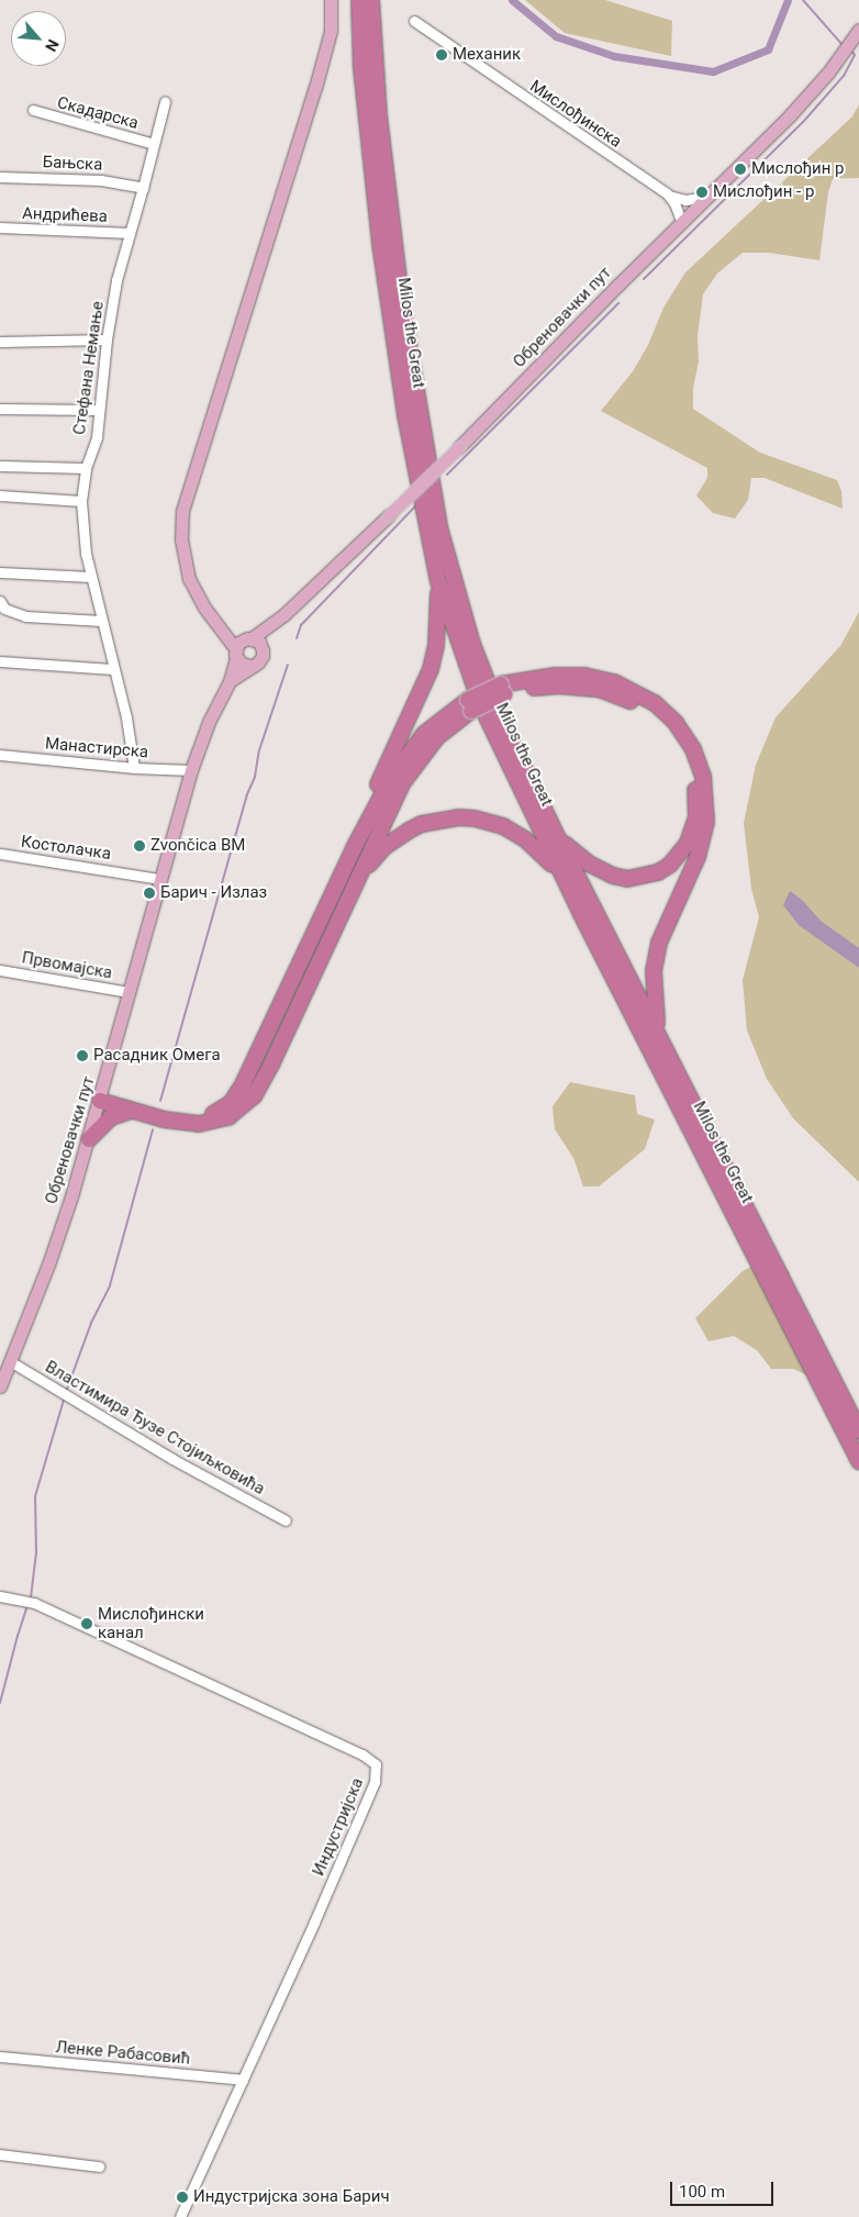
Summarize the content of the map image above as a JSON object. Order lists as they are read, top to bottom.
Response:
{
  "streets": {
    "highway": ["Milos the Great"],
    "main road": ["Обреновачки пут"],
    "street": [
      "Скадарска",
      "Мислођинска",
      "Бањска",
      "Андрићева",
      "Стефана Немање",
      "Манастирска",
      "Костолачка",
      "Првомајска",
      "Властимира Ђузе Стојиљковића",
      "Индустријска",
      "Ленке Рабасовић"
    ]
  },
  "crossings": [
    ["Скадарска", "Стефана Немање"],
    ["Мислођинска", "Обреновачки пут"],
    ["Бањска", "Стефана Немање"],
    ["Андрићева", "Стефана Немање"],
    ["Обреновачки пут", "Манастирска"],
    ["Обреновачки пут", "Костолачка"],
    ["Обреновачки пут", "Првомајска"],
    ["Обреновачки пут", "Властимира Ђузе Стојиљковића"],
    ["Стефана Немање", "Манастирска"],
    ["Индустријска", "Ленке Рабасовић"]
  ],
  "places": [
    "Механик",
    "Мислођин р",
    "Мислођин - р",
    "Zvončica BM",
    "Барич - Излаз",
    "Расадник Омега",
    "Мислођински канал",
    "Индустријска зона Барич"
  ],
  "scale_bar": "100 m",
  "north": "bottom right"
}
